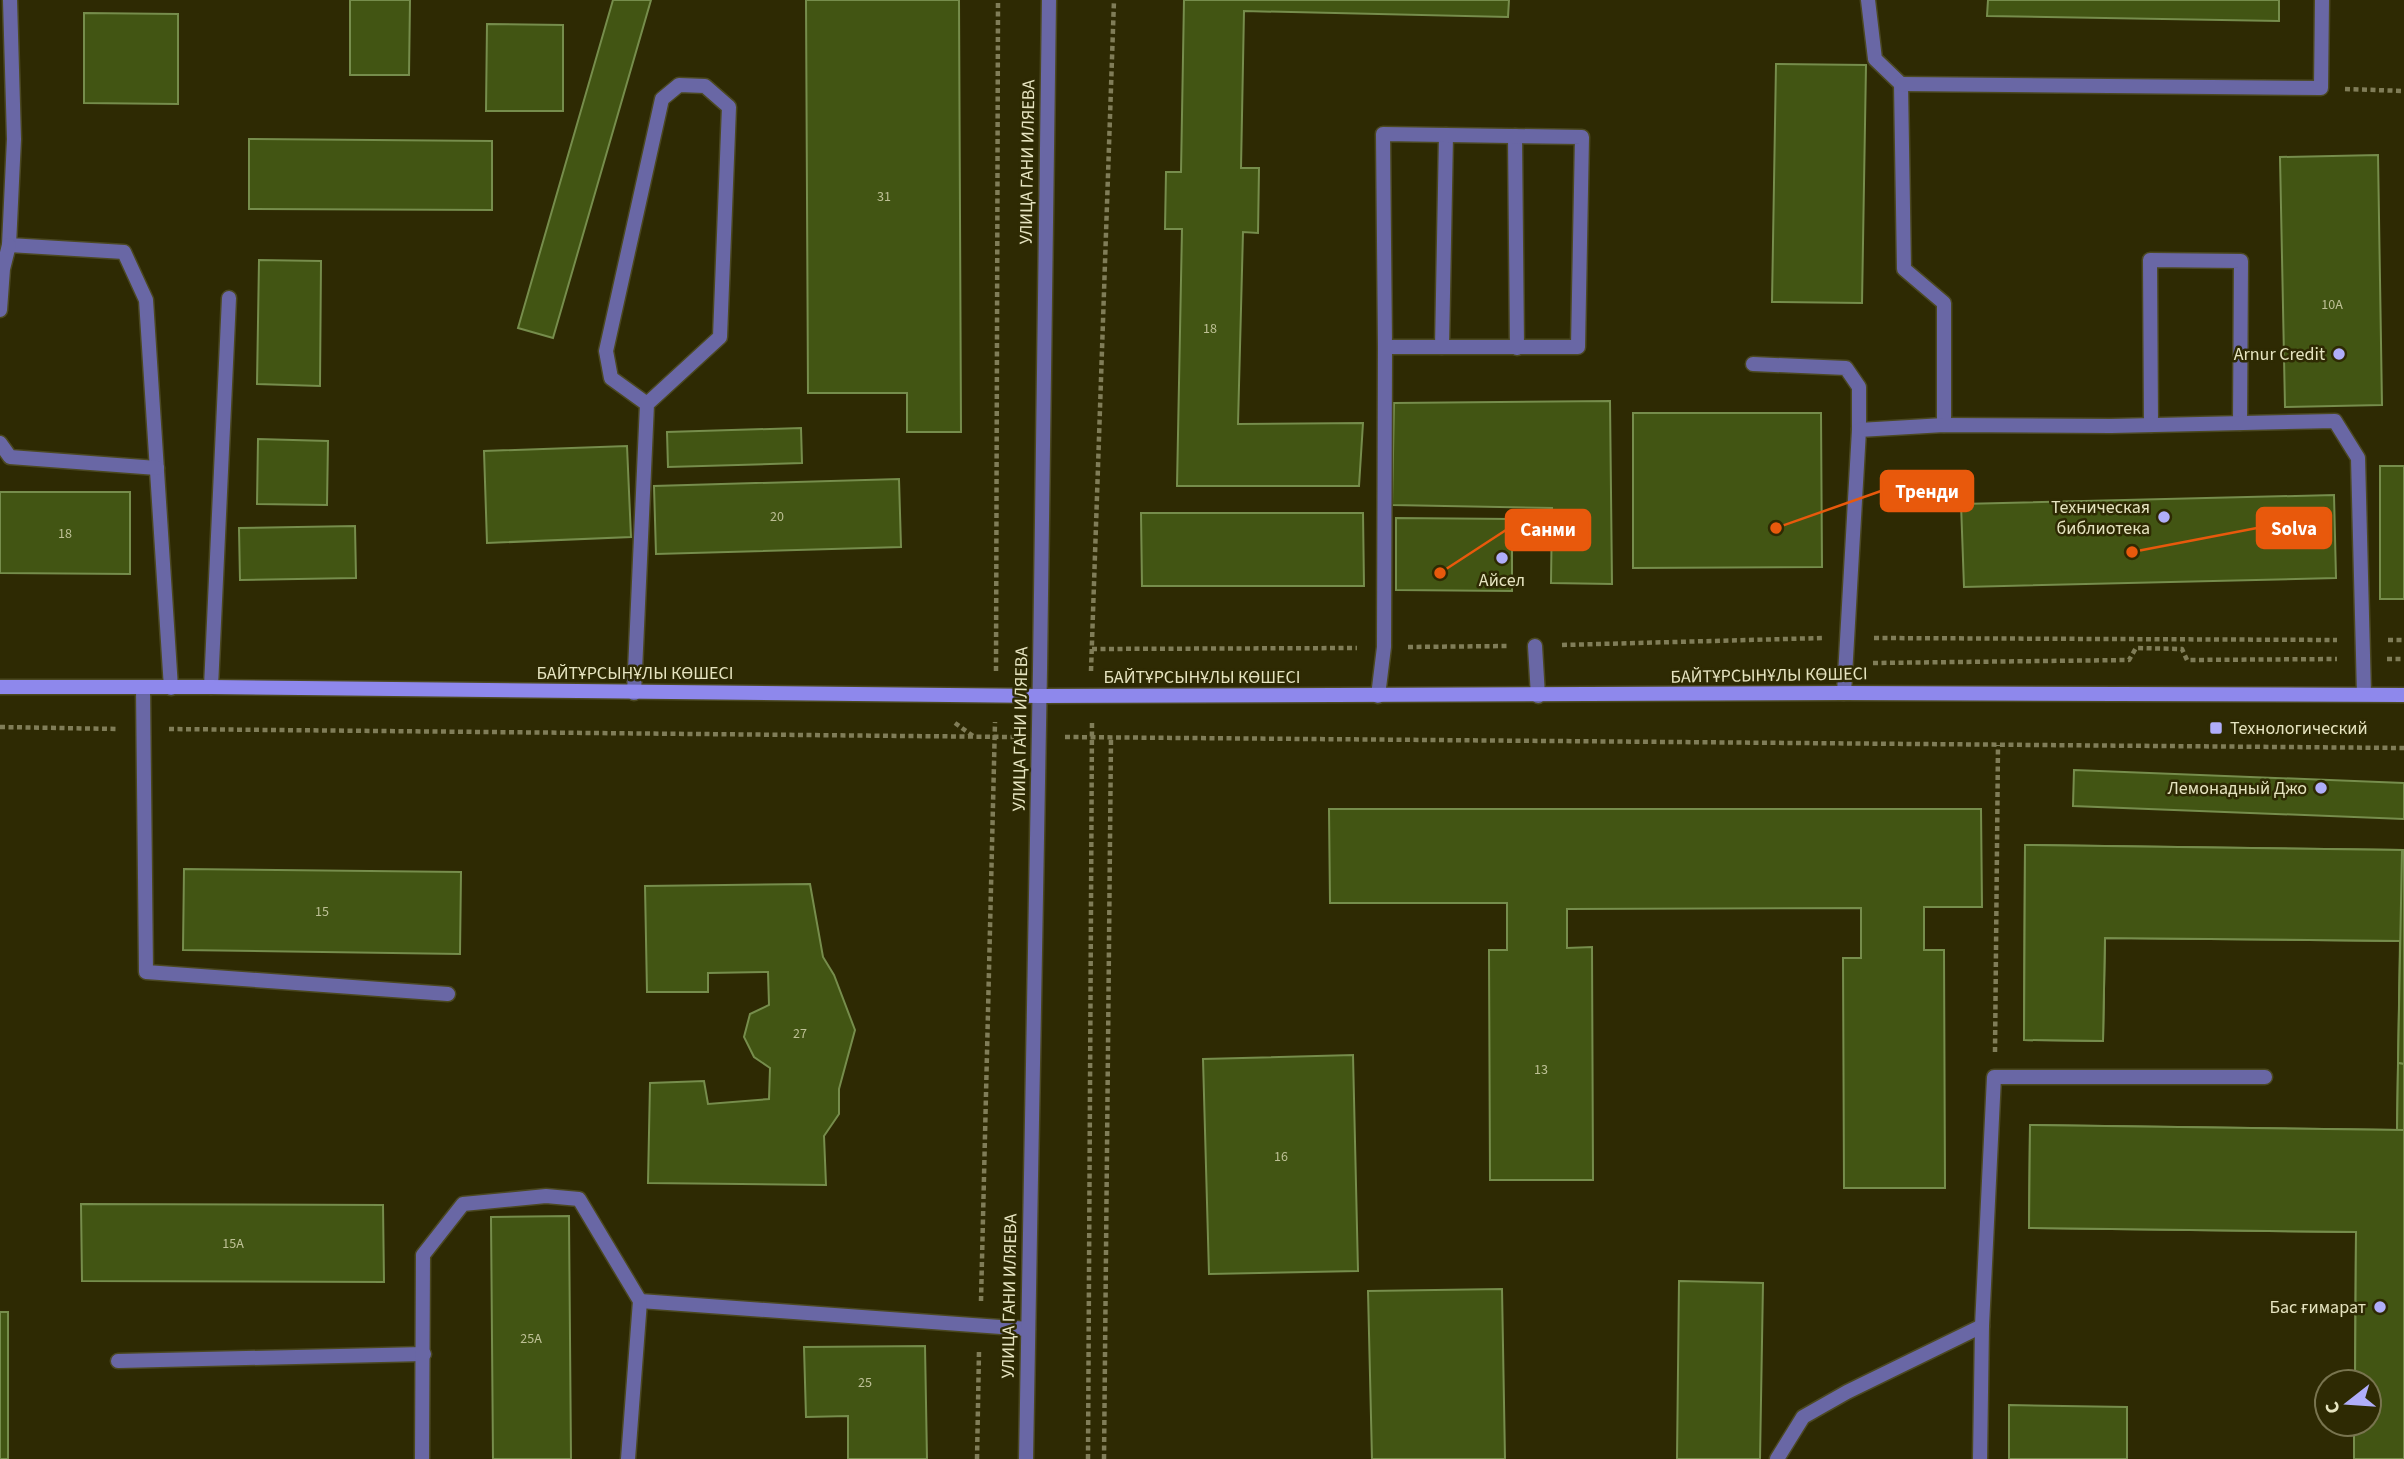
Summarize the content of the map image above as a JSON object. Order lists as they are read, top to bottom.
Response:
{
  "streets": {
    "main road": ["БАЙТҰРСЫНҰЛЫ КӨШЕСІ"],
    "street": ["УЛИЦА ГАНИ ИЛЯЕВА"]
  },
  "crossings": [
    ["УЛИЦА ГАНИ ИЛЯЕВА", "БАЙТҰРСЫНҰЛЫ КӨШЕСІ"]
  ],
  "places": {
    "other": [
      "Arnur Credit",
      "Техническая библиотека",
      "Тренди",
      "Solva",
      "Айсел",
      "Санми",
      "Лемонадный Джо",
      "Бас ғимарат"
    ],
    "transit": ["Технологический"]
  },
  "house_numbers": [
    "31",
    "10А",
    "18",
    "20",
    "18",
    "15",
    "27",
    "13",
    "16",
    "15А",
    "25А",
    "25"
  ],
  "north": "left"
}
